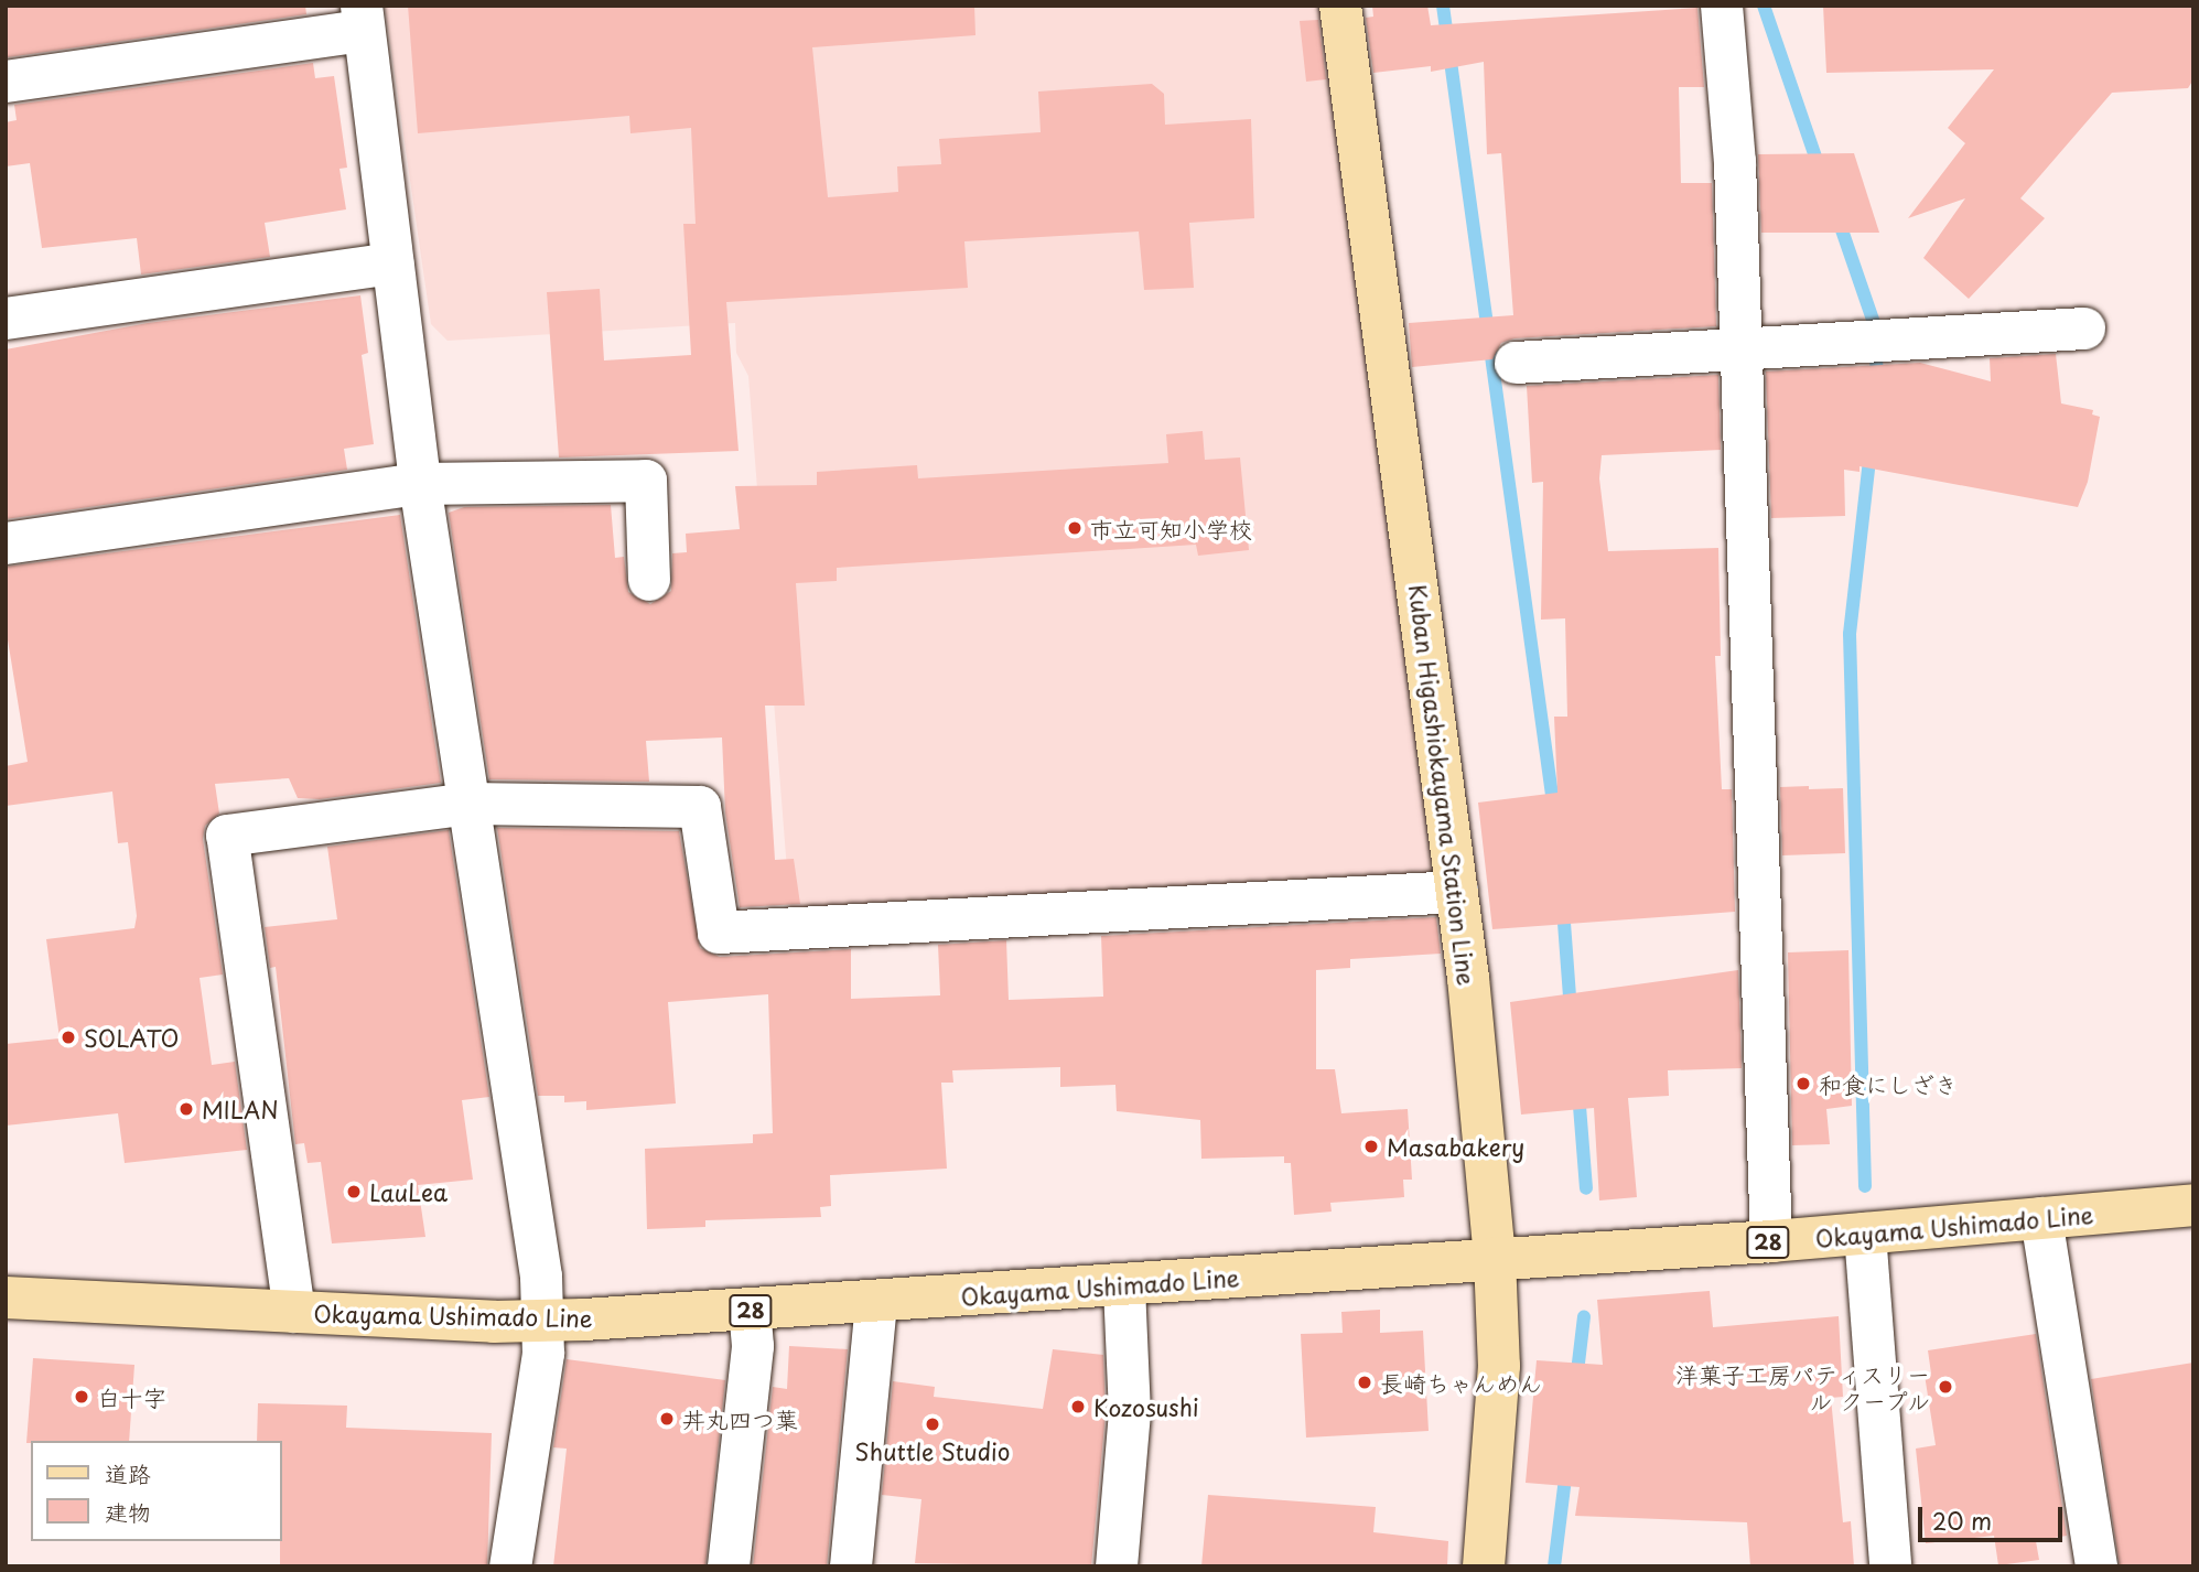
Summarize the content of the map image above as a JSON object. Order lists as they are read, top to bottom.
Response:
{
  "streets": {
    "main road": ["Kuban Higashiokayama Station Line", "Okayama Ushimado Line", "28"]
  },
  "crossings": [
    ["Kuban Higashiokayama Station Line", "Okayama Ushimado Line"]
  ],
  "places": [
    "市立可知小学校",
    "SOLATO",
    "和食にしざき",
    "MILAN",
    "Masabakery",
    "LauLea",
    "長崎ちゃんめん",
    "洋菓子工房パティスリー ル クープル",
    "白十字",
    "Kozosushi",
    "丼丸四つ葉",
    "Shuttle Studio"
  ],
  "legend": ["道路", "建物"],
  "scale_bar": "20 m"
}
